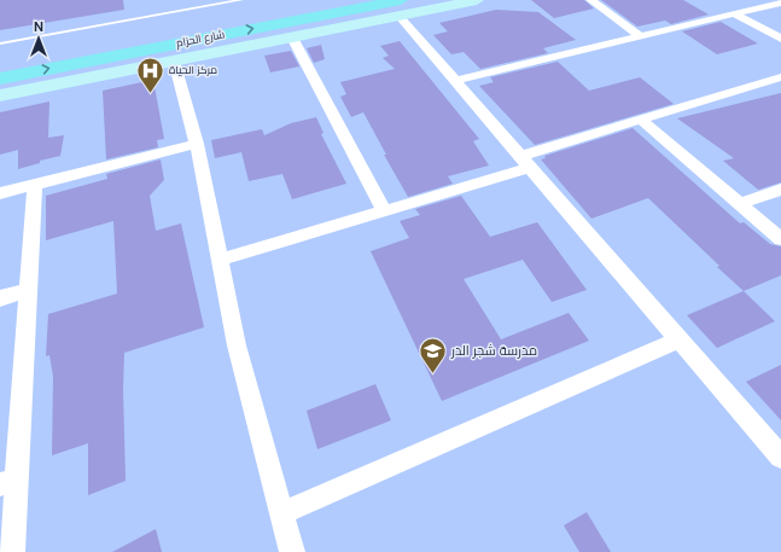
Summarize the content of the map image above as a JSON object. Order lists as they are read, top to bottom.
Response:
{
  "streets": {
    "main road": ["شارع الحزام"]
  },
  "places": {
    "hospital": ["مركز الحياة"],
    "school or university": ["مدرسة شجر الدر"]
  },
  "north": "top"
}
